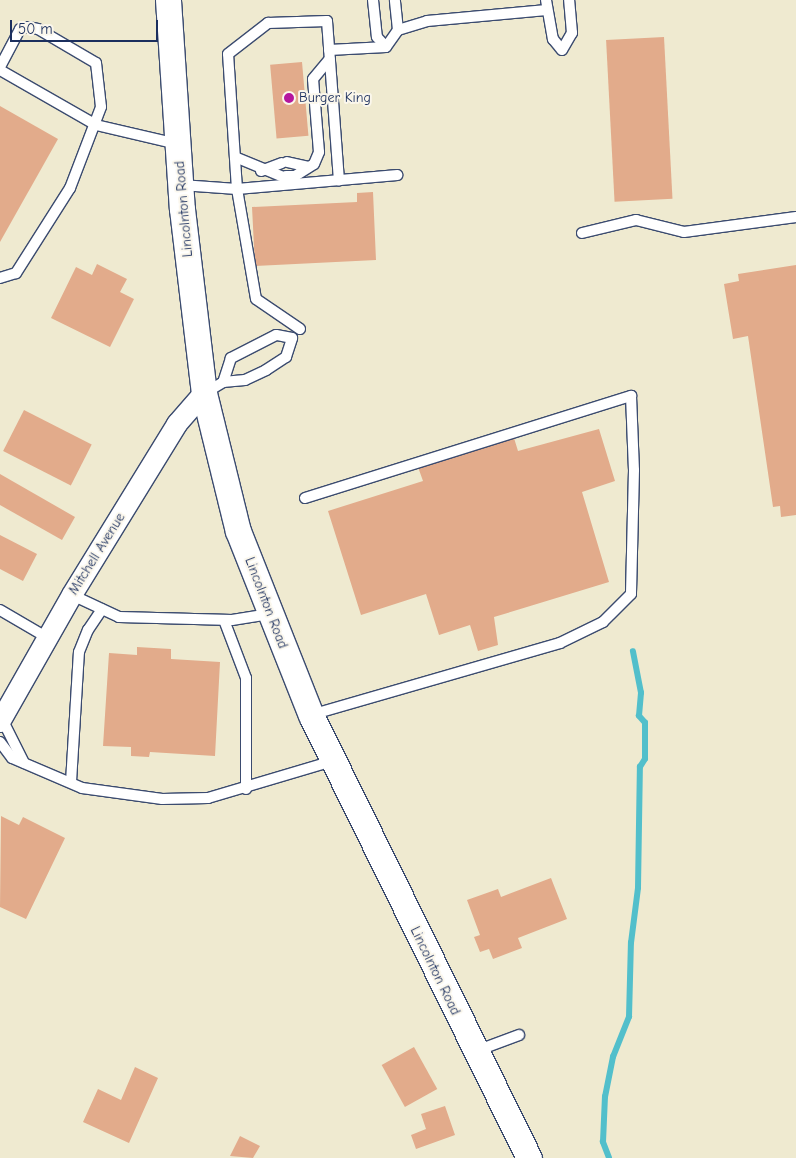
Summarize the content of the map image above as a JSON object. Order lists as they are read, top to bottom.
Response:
{
  "streets": {
    "street": ["Lincolnton Road", "Mitchell Avenue"]
  },
  "crossings": [
    ["Lincolnton Road", "Mitchell Avenue"]
  ],
  "places": ["Burger King"],
  "scale_bar": "50 m"
}
